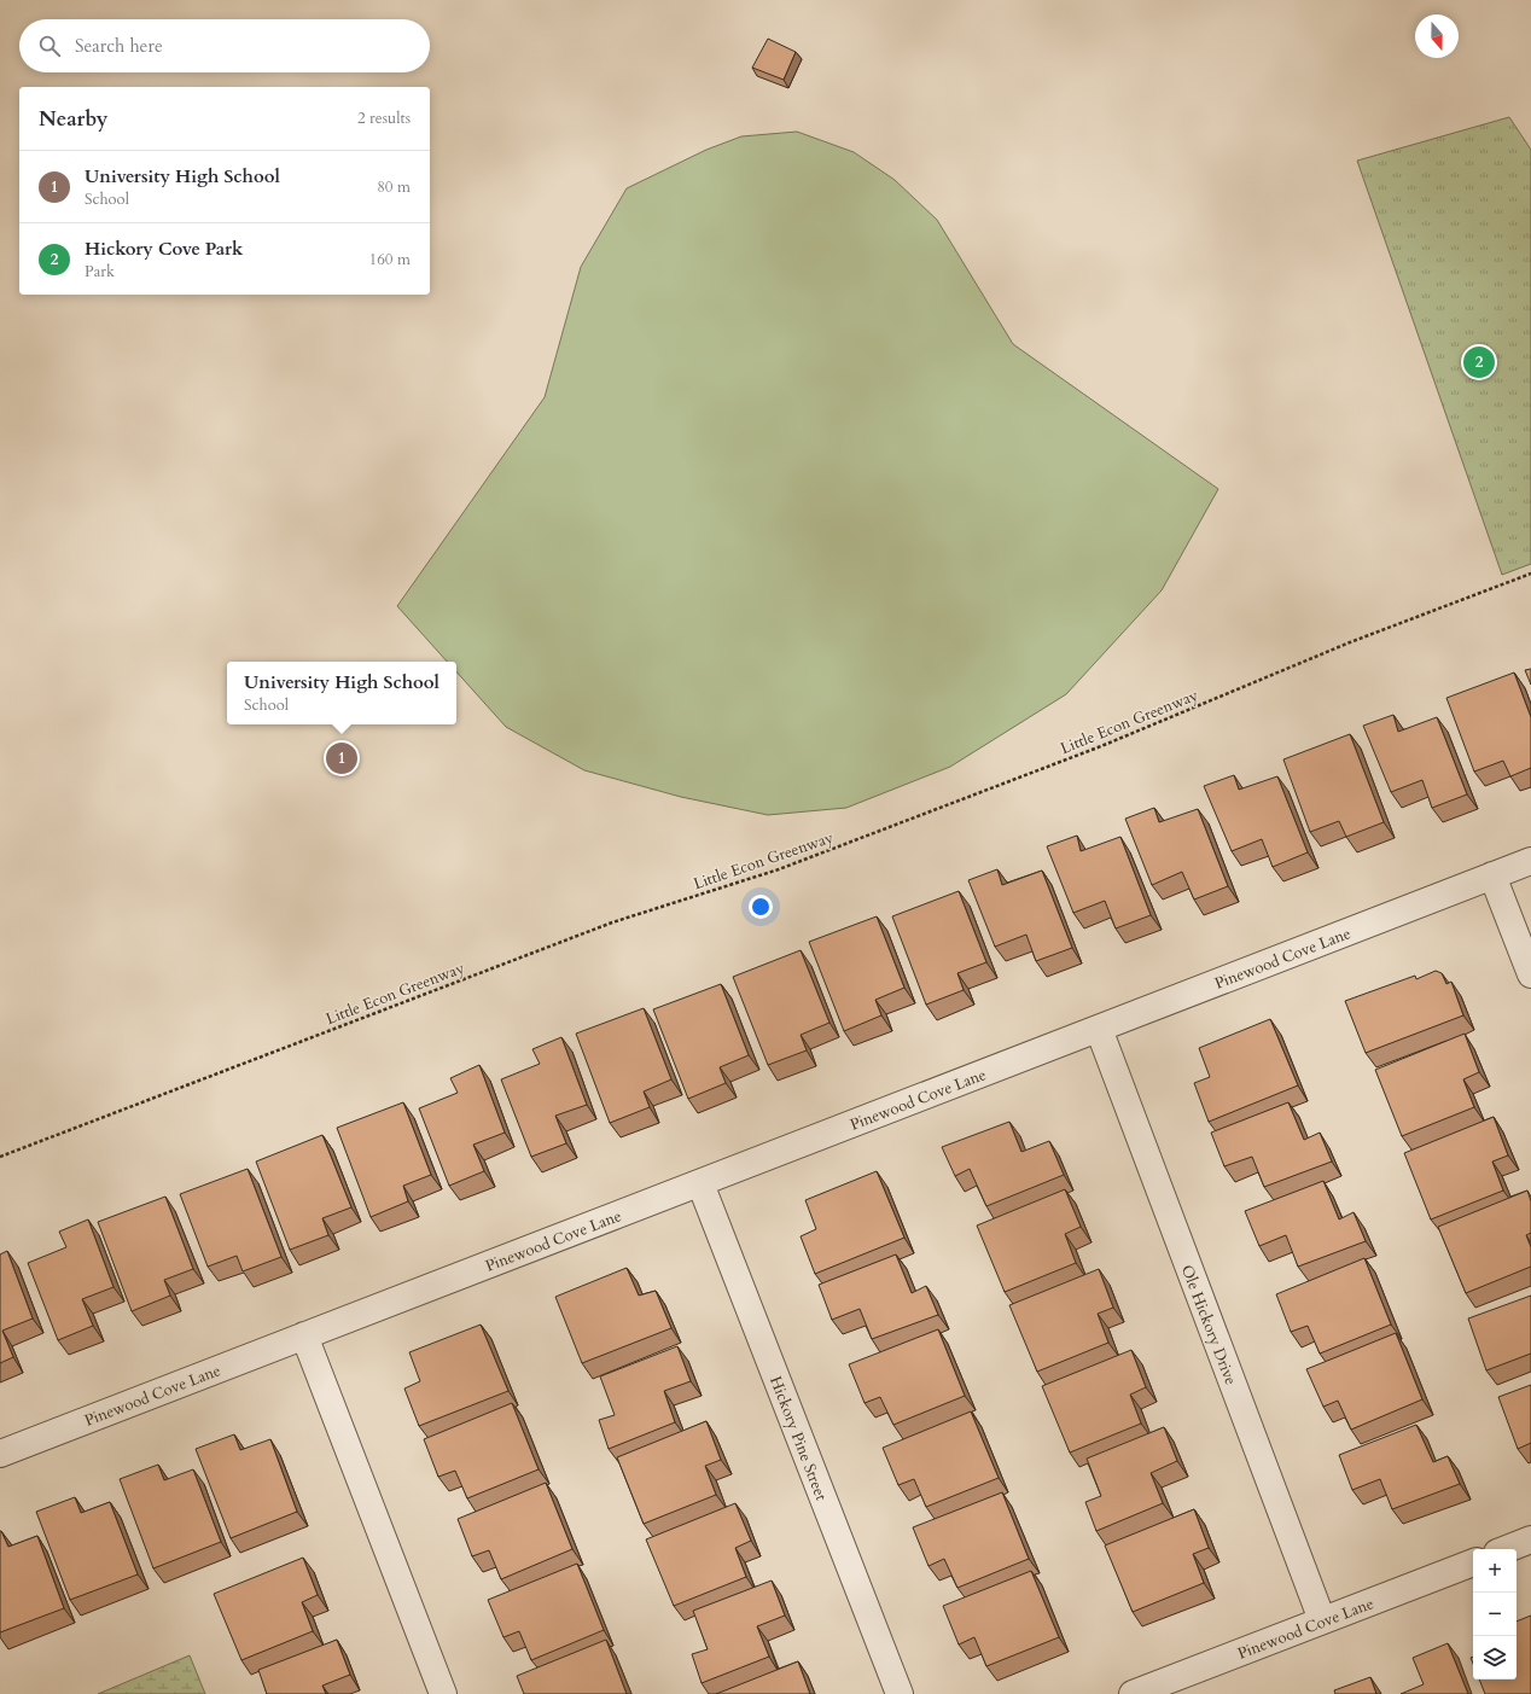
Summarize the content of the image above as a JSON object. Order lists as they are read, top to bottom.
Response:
{
  "streets": {
    "street": ["Pinewood Cove Lane", "Ole Hickory Drive", "Hickory Pine Street"],
    "path": ["Little Econ Greenway"]
  },
  "crossings": [
    ["Pinewood Cove Lane", "Ole Hickory Drive"],
    ["Pinewood Cove Lane", "Hickory Pine Street"]
  ],
  "north": "bottom",
  "page": {
    "search": "Search here",
    "heading": ["Nearby", "2 results"],
    "list": [
      {
        "mark": "1",
        "name": "University High School",
        "note": "School",
        "value": "80 m"
      },
      {
        "mark": "2",
        "name": "Hickory Cove Park",
        "note": "Park",
        "value": "160 m"
      }
    ],
    "pins": ["2", "1"],
    "popup": ["University High School", "School"],
    "map_buttons": ["+", "−"]
  }
}
